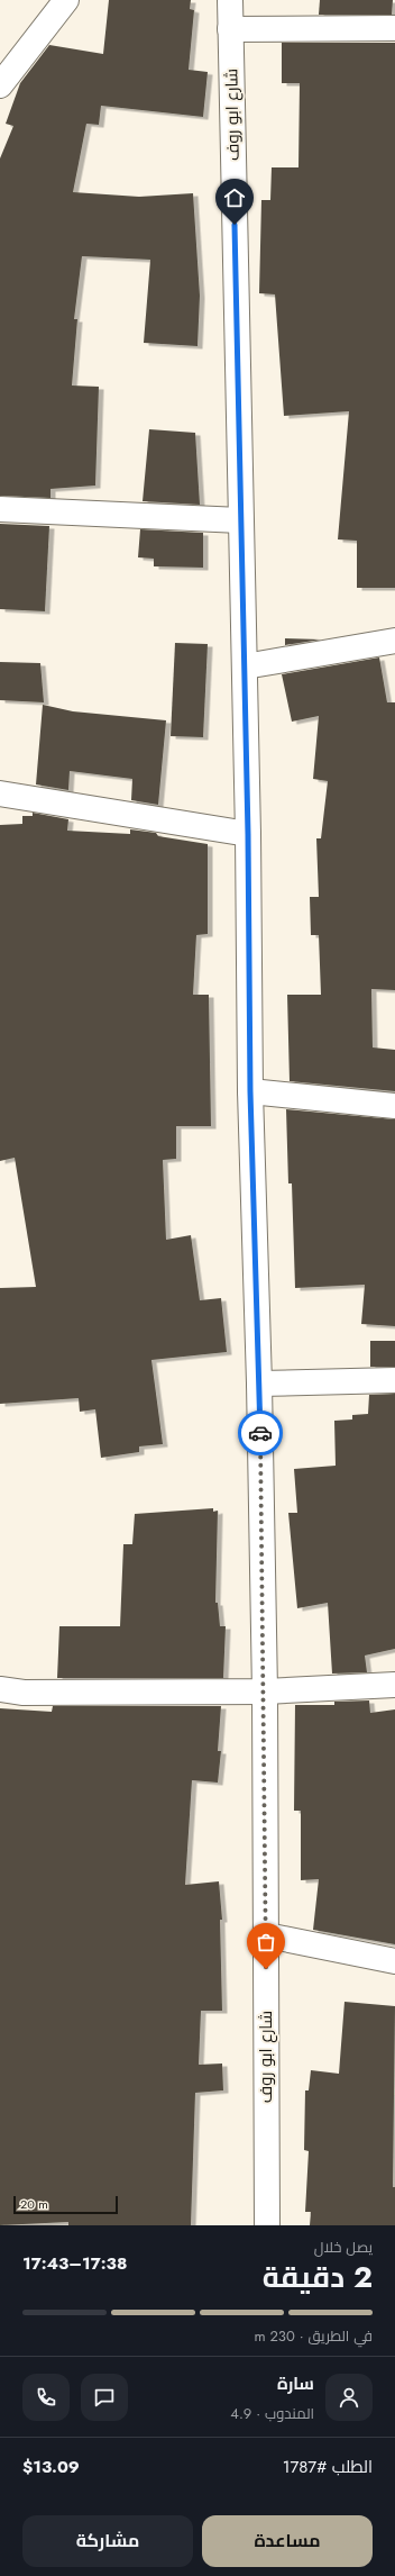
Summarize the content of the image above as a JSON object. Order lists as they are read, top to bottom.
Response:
{
  "streets": {
    "street": ["شارع ابو روف"]
  },
  "scale_bar": "20 m",
  "page": {
    "scale": "20 m",
    "heading": ["2 دقيقة", "يصل خلال", "17:38–17:43"],
    "panel": [
      "سارة",
      "المندوب · 4.9",
      "الطلب #1787",
      "$13.09"
    ],
    "bar": "في الطريق · 230 m",
    "buttons": ["مساعدة", "مشاركة"]
  }
}
